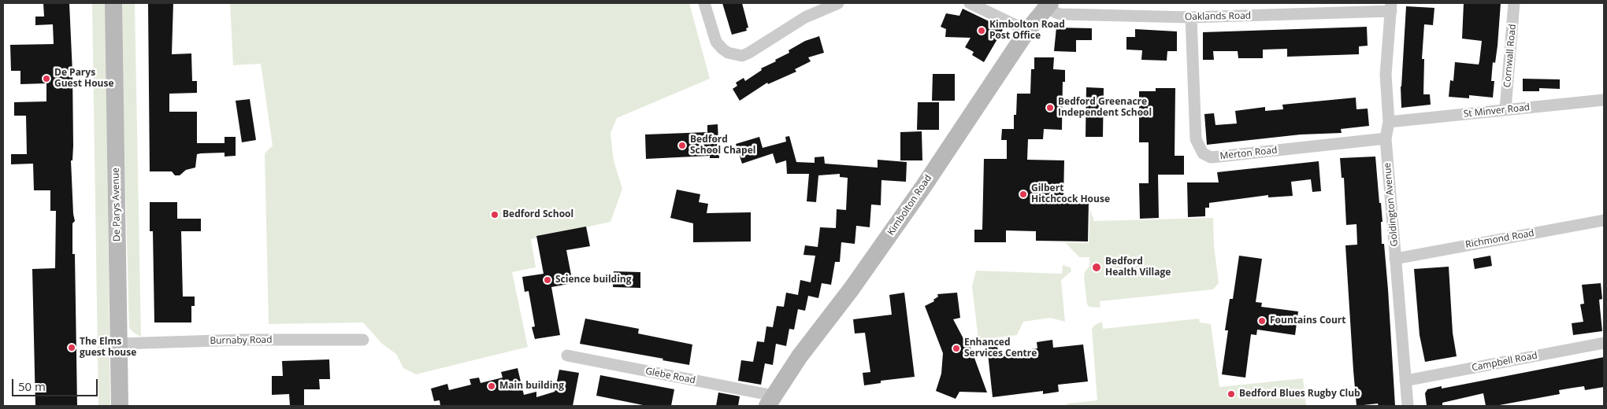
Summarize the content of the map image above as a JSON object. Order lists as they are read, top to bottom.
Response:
{
  "streets": {
    "main road": ["De Parys Avenue", "Kimbolton Road"],
    "street": [
      "Oaklands Road",
      "Cornwall Road",
      "St Minver Road",
      "Merton Road",
      "Goldington Avenue",
      "Richmond Road",
      "Burnaby Road",
      "Campbell Road",
      "Glebe Road"
    ]
  },
  "crossings": [
    ["Oaklands Road", "Merton Road"],
    ["Oaklands Road", "Goldington Avenue"],
    ["Oaklands Road", "Kimbolton Road"],
    ["Cornwall Road", "St Minver Road"],
    ["St Minver Road", "Goldington Avenue"],
    ["Merton Road", "Goldington Avenue"],
    ["De Parys Avenue", "Burnaby Road"],
    ["Goldington Avenue", "Richmond Road"],
    ["Goldington Avenue", "Campbell Road"],
    ["Kimbolton Road", "Glebe Road"]
  ],
  "places": [
    "Kimbolton Road Post Office",
    "De Parys Guest House",
    "Bedford Greenacre Independent School",
    "Bedford School Chapel",
    "Gilbert Hitchcock House",
    "Bedford School",
    "Bedford Health Village",
    "Science building",
    "Fountains Court",
    "The Elms guest house",
    "Enhanced Services Centre",
    "Main building",
    "Bedford Blues Rugby Club"
  ],
  "scale_bar": "50 m"
}
